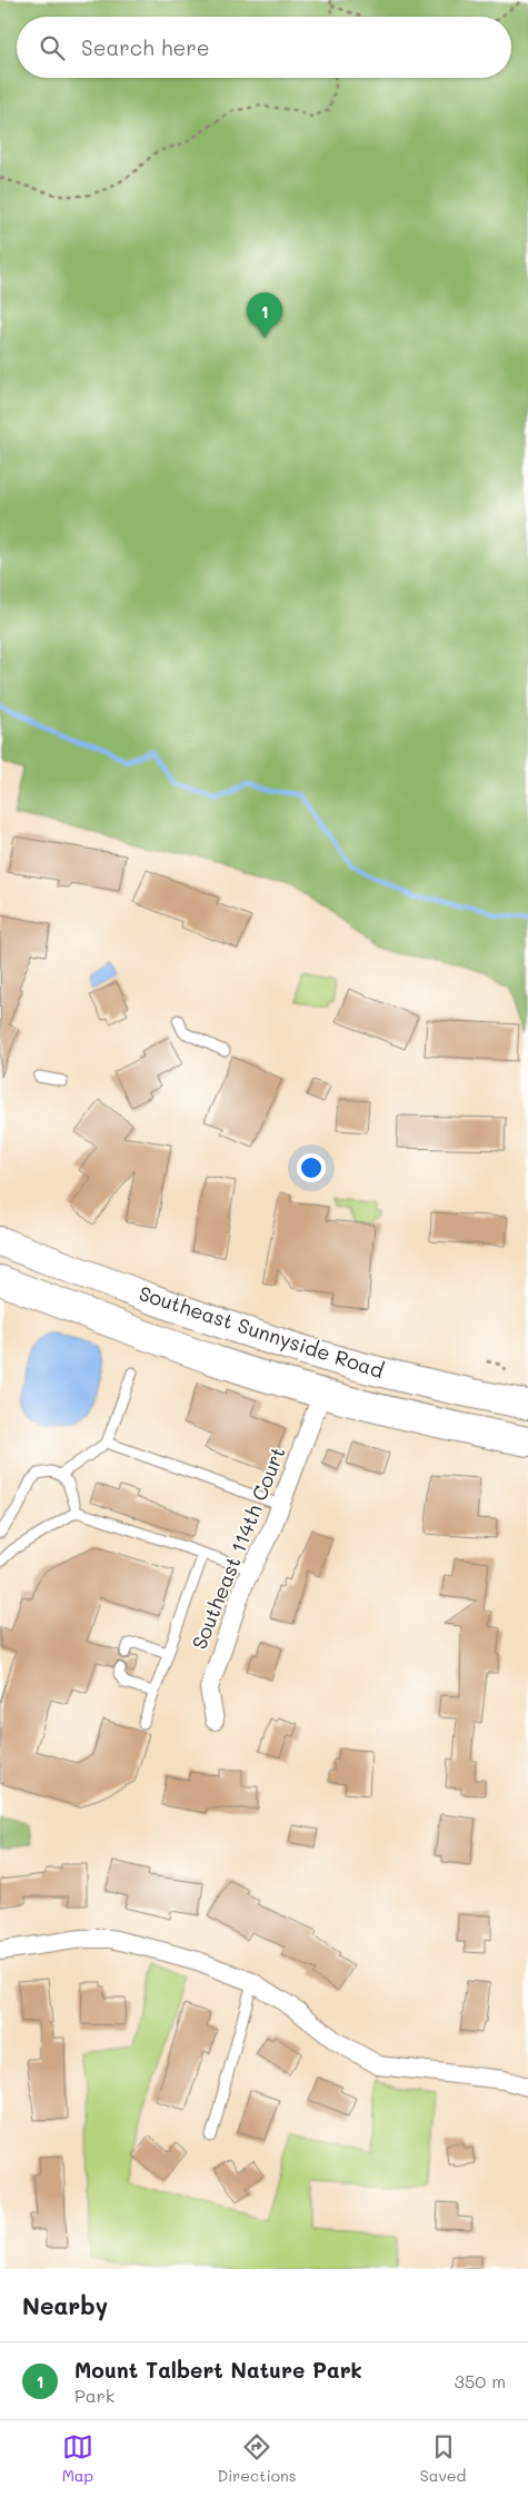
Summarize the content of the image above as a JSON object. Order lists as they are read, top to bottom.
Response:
{
  "streets": {
    "main road": ["Southeast Sunnyside Road"],
    "street": ["Southeast 114th Court"]
  },
  "crossings": [
    ["Southeast Sunnyside Road", "Southeast 114th Court"]
  ],
  "page": {
    "search": "Search here",
    "pins": "1",
    "heading": "Nearby",
    "list": [
      {
        "mark": "1",
        "name": "Mount Talbert Nature Park",
        "note": "Park",
        "value": "350 m"
      }
    ],
    "nav": ["Map", "Directions", "Saved"]
  }
}
